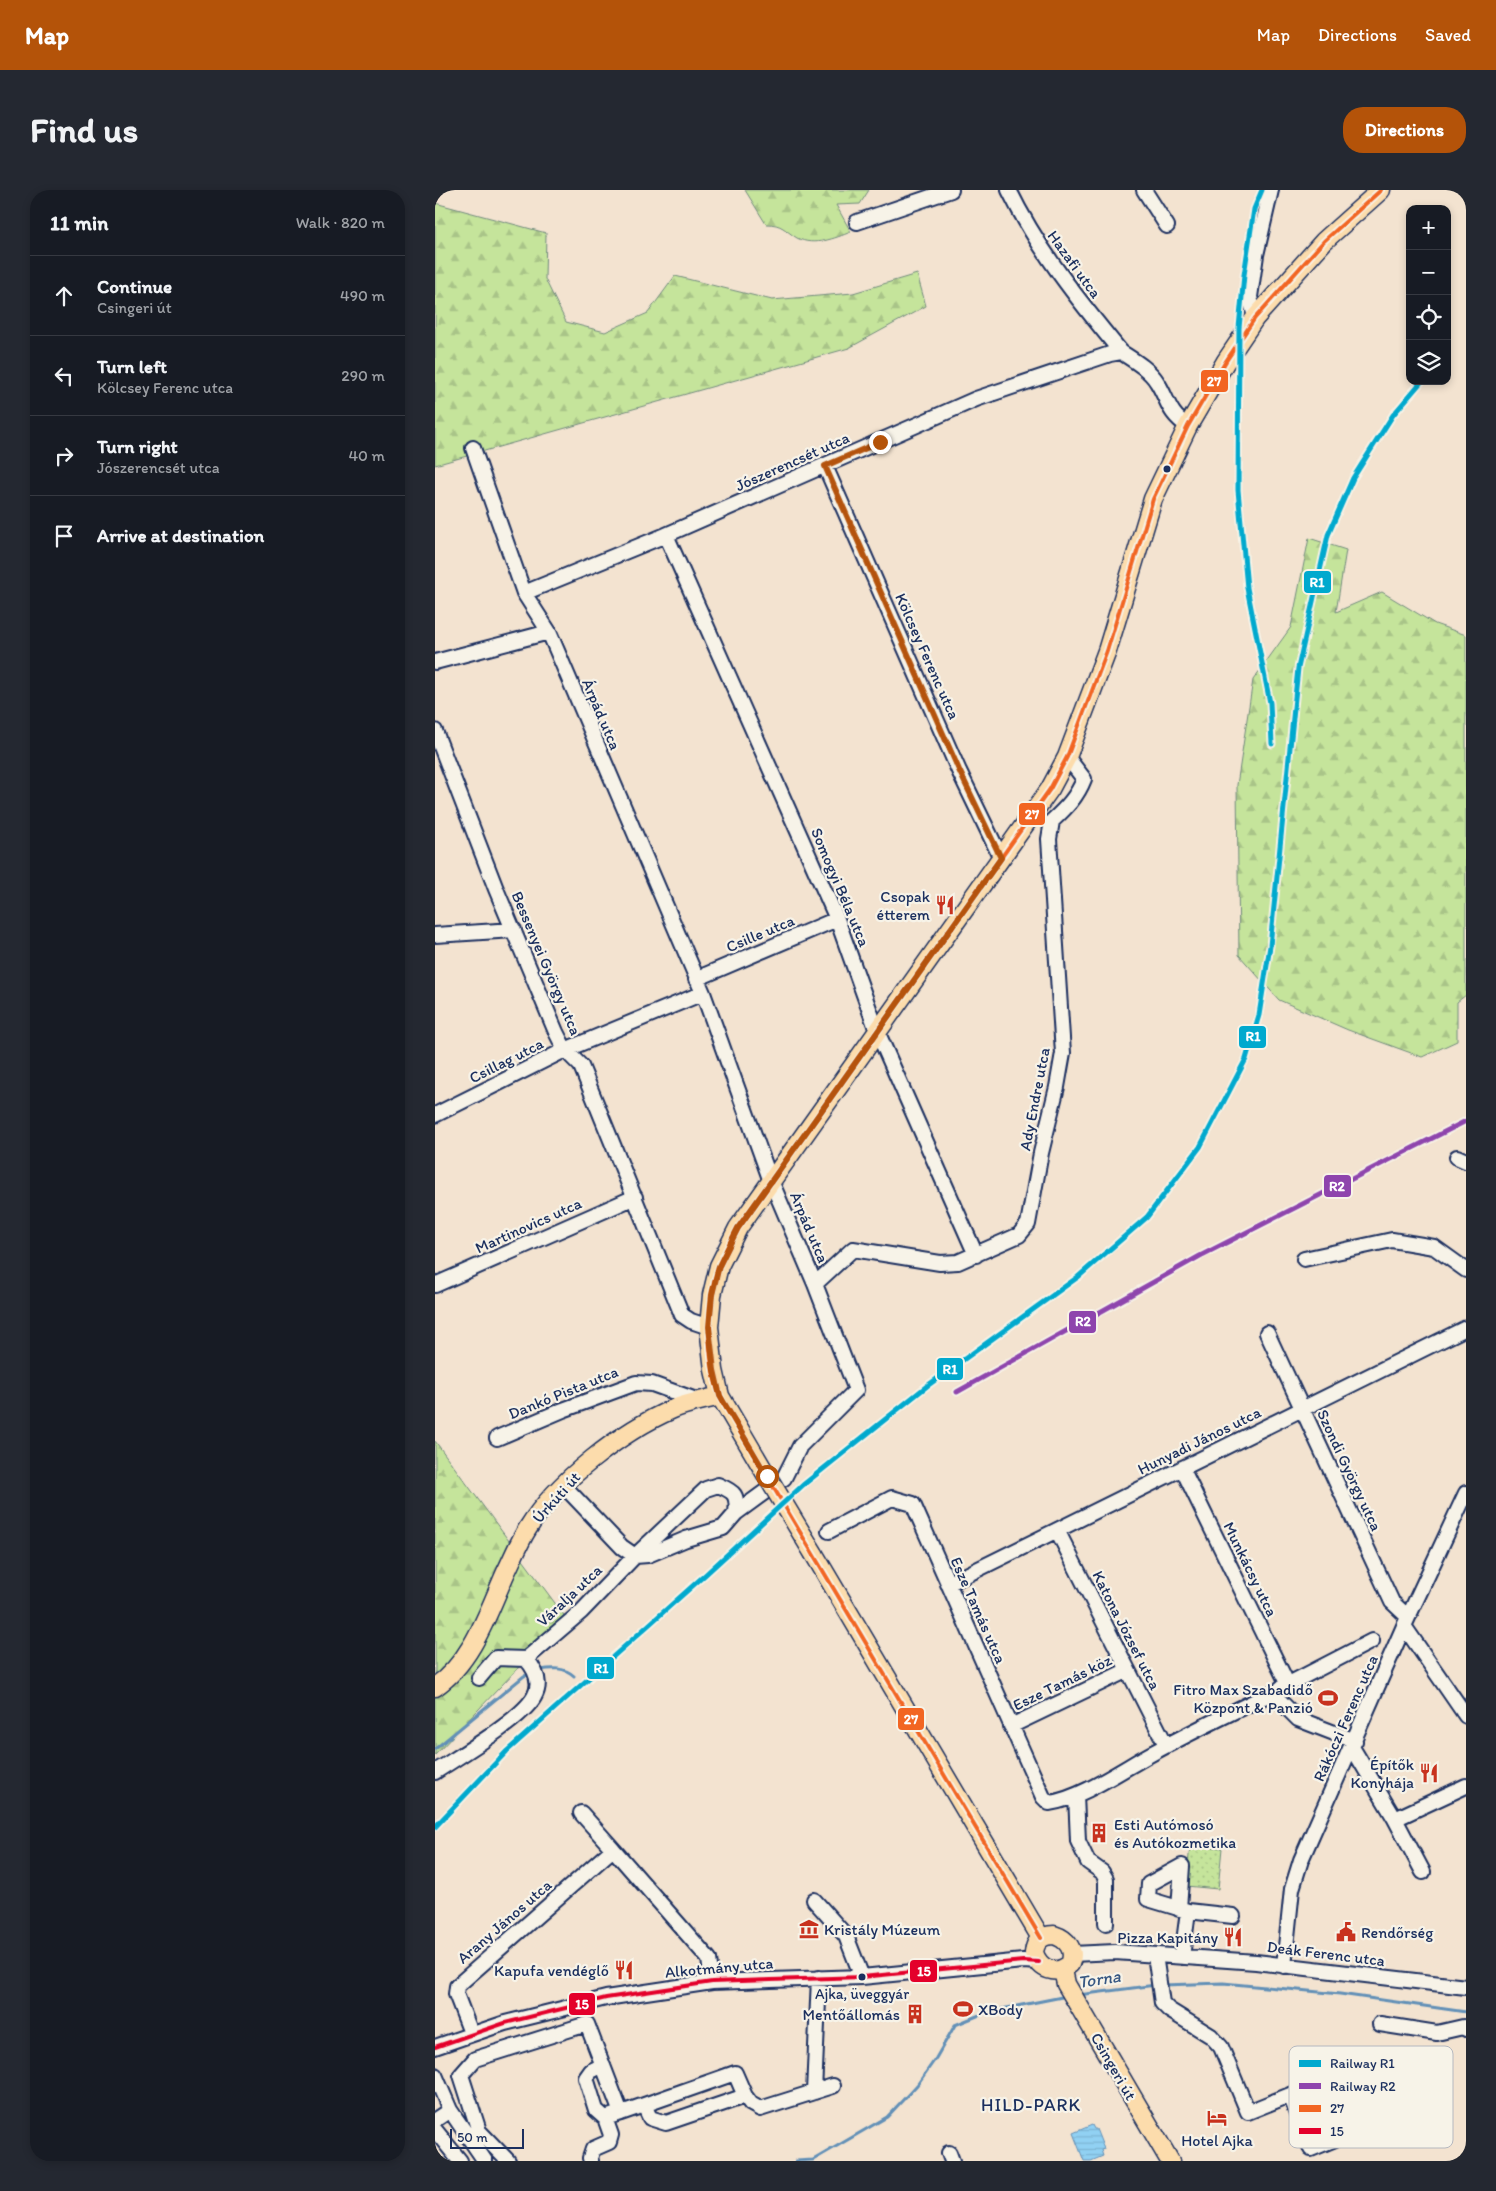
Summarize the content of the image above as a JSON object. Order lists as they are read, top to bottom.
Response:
{
  "streets": {
    "main road": ["Úrkúti út", "Csingeri út"],
    "street": [
      "Hazafi utca",
      "Jószerencsét utca",
      "Kölcsey Ferenc utca",
      "Árpád utca",
      "Somogyi Béla utca",
      "Csille utca",
      "Bessenyei György utca",
      "Csillag utca",
      "Ady Endre utca",
      "Martinovics utca",
      "Dankó Pista utca",
      "Hunyadi János utca",
      "Szondi György utca",
      "Munkácsy utca",
      "Váralja utca",
      "Esze Tamás utca",
      "Katona József utca",
      "Esze Tamás köz",
      "Rákóczi Ferenc utca",
      "Arany János utca",
      "Deák Ferenc utca",
      "Alkotmány utca"
    ]
  },
  "crossings": [
    ["Hazafi utca", "Jószerencsét utca"],
    ["Jószerencsét utca", "Kölcsey Ferenc utca"],
    ["Jószerencsét utca", "Árpád utca"],
    ["Jószerencsét utca", "Somogyi Béla utca"],
    ["Árpád utca", "Csille utca"],
    ["Árpád utca", "Ady Endre utca"],
    ["Árpád utca", "Váralja utca"],
    ["Somogyi Béla utca", "Csille utca"],
    ["Somogyi Béla utca", "Ady Endre utca"],
    ["Bessenyei György utca", "Csillag utca"],
    ["Bessenyei György utca", "Martinovics utca"],
    ["Dankó Pista utca", "Úrkúti út"],
    ["Hunyadi János utca", "Szondi György utca"],
    ["Hunyadi János utca", "Munkácsy utca"],
    ["Hunyadi János utca", "Esze Tamás utca"],
    ["Hunyadi János utca", "Katona József utca"],
    ["Szondi György utca", "Rákóczi Ferenc utca"],
    ["Esze Tamás utca", "Esze Tamás köz"],
    ["Katona József utca", "Esze Tamás köz"],
    ["Rákóczi Ferenc utca", "Deák Ferenc utca"],
    ["Arany János utca", "Alkotmány utca"],
    ["Deák Ferenc utca", "Alkotmány utca"],
    ["Deák Ferenc utca", "Csingeri út"],
    ["Alkotmány utca", "Csingeri út"]
  ],
  "districts": ["HILD-PARK"],
  "water": ["Torna"],
  "places": {
    "restaurant": [
      "Csopak étterem",
      "Építők Konyhája",
      "Pizza Kapitány",
      "Kapufa vendéglő"
    ],
    "sports": ["Fitro Max Szabadidő Központ & Panzió", "XBody"],
    "building": ["Esti Autómosó és Autókozmetika", "Mentőállomás"],
    "museum": ["Kristály Múzeum"],
    "public building": ["Rendőrség"],
    "other": ["Ajka, üveggyár"],
    "hotel": ["Hotel Ajka"]
  },
  "lines": [
    "rail line R1",
    "transit line 27",
    "rail line R2",
    "transit line 15"
  ],
  "legend": [
    "Railway R1",
    "Railway R2",
    "27",
    "15"
  ],
  "scale_bar": "50 m",
  "page": {
    "header": "Map",
    "nav": ["Map", "Directions", "Saved"],
    "buttons": "Directions",
    "title": "Find us",
    "heading": ["11 min", "Walk · 820 m"],
    "map_buttons": ["+", "−"],
    "list": [
      ["Continue", "Csingeri út", "490 m"],
      ["Turn left", "Kölcsey Ferenc utca", "290 m"],
      ["Turn right", "Jószerencsét utca", "40 m"],
      "Arrive at destination"
    ],
    "scale": "50 m"
  }
}
